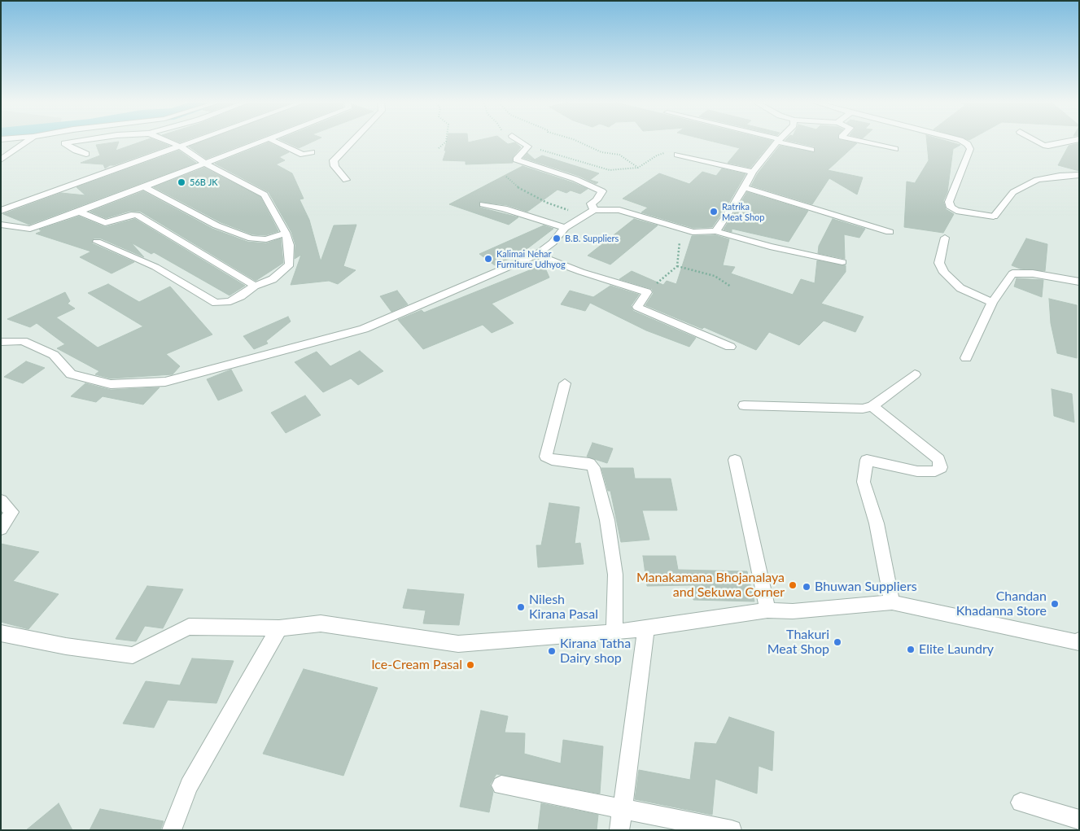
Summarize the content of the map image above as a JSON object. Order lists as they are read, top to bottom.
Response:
{
  "places": [
    "56B JK",
    "Ratrika Meat Shop",
    "B.B. Suppliers",
    "Kalimai Nehar Furniture Udhyog",
    "Manakamana Bhojanalaya and Sekuwa Corner",
    "Bhuwan Suppliers",
    "Chandan Khadanna Store",
    "Nilesh Kirana Pasal",
    "Thakuri Meat Shop",
    "Elite Laundry",
    "Kirana Tatha Dairy shop",
    "Ice-Cream Pasal"
  ]
}
